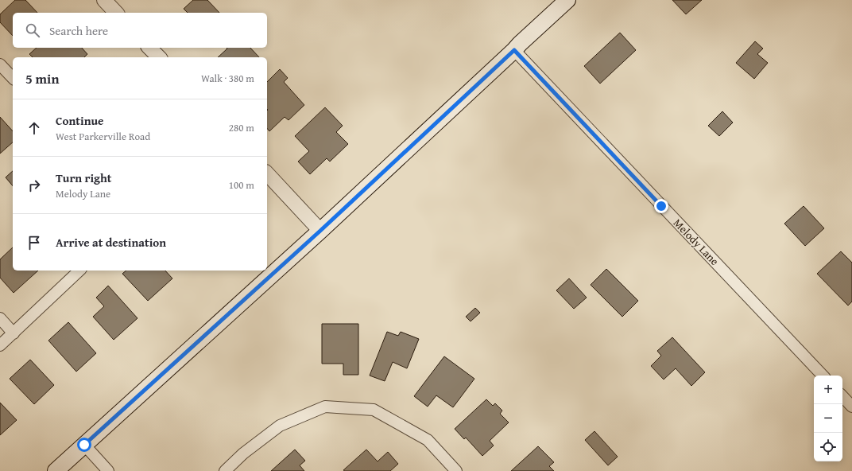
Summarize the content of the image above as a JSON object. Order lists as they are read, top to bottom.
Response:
{
  "streets": {
    "street": ["Melody Lane"]
  },
  "page": {
    "search": "Search here",
    "heading": ["5 min", "Walk · 380 m"],
    "list": [
      ["Continue", "West Parkerville Road", "280 m"],
      ["Turn right", "Melody Lane", "100 m"],
      "Arrive at destination"
    ],
    "map_buttons": ["+", "−"]
  }
}
